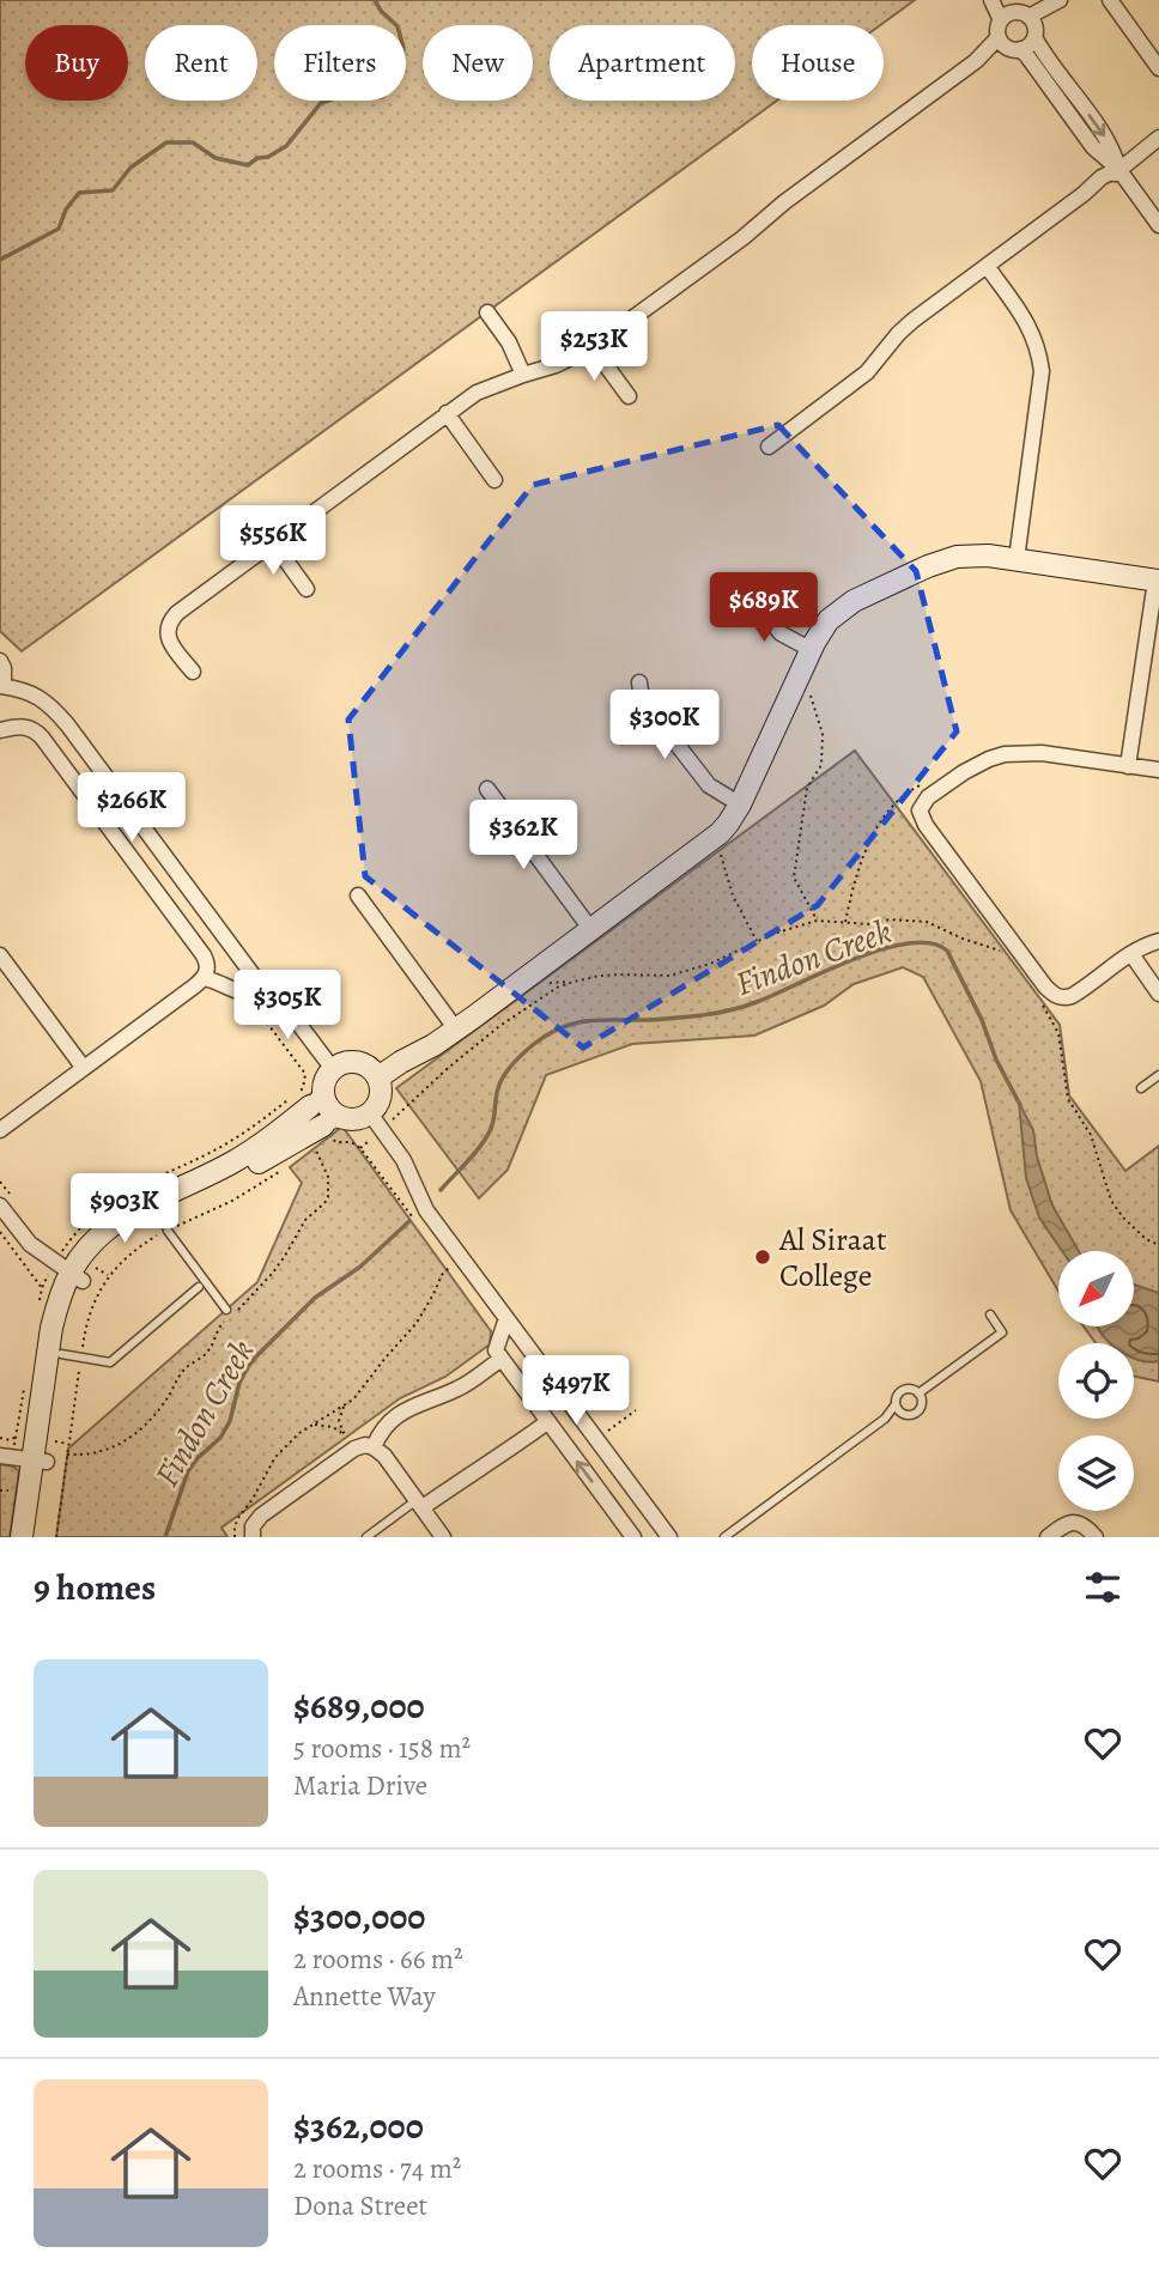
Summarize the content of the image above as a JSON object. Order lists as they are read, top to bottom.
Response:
{
  "water": ["Findon Creek"],
  "places": ["Al Siraat College"],
  "north": "bottom left",
  "page": {
    "chip": [
      "Buy",
      "Rent",
      "Filters",
      "New",
      "Apartment",
      "House"
    ],
    "price": [
      "$253K",
      "$556K",
      "$689K",
      "$300K",
      "$266K",
      "$362K",
      "$305K",
      "$903K",
      "$497K"
    ],
    "heading": "9 homes",
    "list": [
      {
        "name": "$689,000",
        "note": "5 rooms · 158 m² · Maria Drive"
      },
      {
        "name": "$300,000",
        "note": "2 rooms · 66 m² · Annette Way"
      },
      {
        "name": "$362,000",
        "note": "2 rooms · 74 m² · Dona Street"
      }
    ]
  }
}
